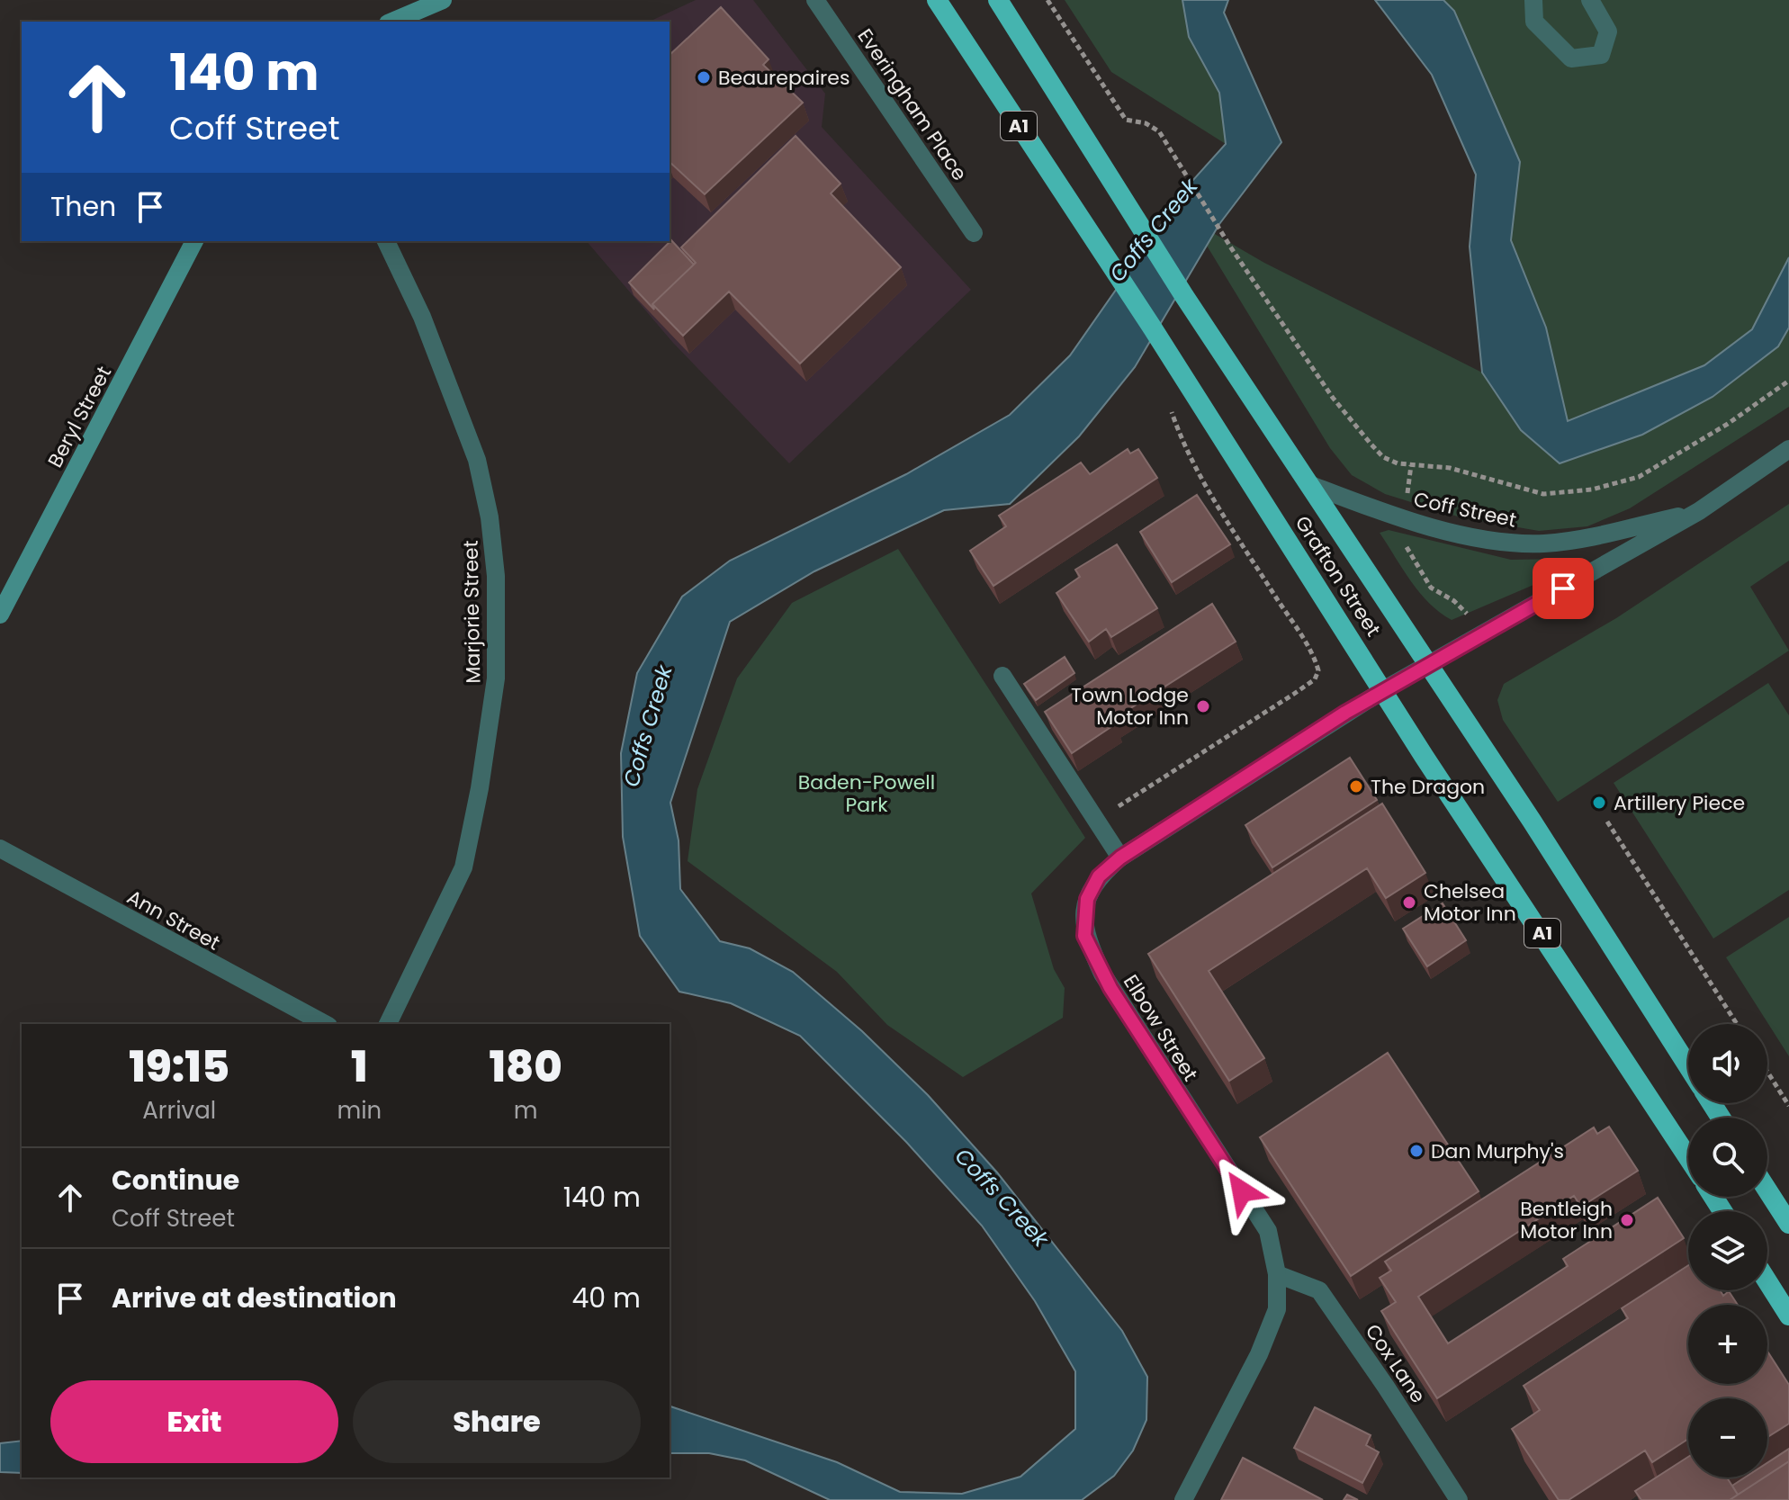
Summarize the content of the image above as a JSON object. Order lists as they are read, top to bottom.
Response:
{
  "streets": {
    "highway": ["A1", "Grafton Street"],
    "main road": ["Beryl Street"],
    "street": [
      "Everingham Place",
      "Coff Street",
      "Marjorie Street",
      "Ann Street",
      "Elbow Street",
      "Cox Lane"
    ]
  },
  "crossings": [
    ["Coff Street", "Grafton Street"],
    ["Coff Street", "Elbow Street"],
    ["Grafton Street", "Elbow Street"],
    ["Elbow Street", "Cox Lane"]
  ],
  "water": ["Coffs Creek"],
  "parks": ["Baden-Powell Park"],
  "places": [
    "Beaurepaires",
    "Town Lodge Motor Inn",
    "The Dragon",
    "Artillery Piece",
    "Chelsea Motor Inn",
    "Dan Murphy's",
    "Bentleigh Motor Inn"
  ],
  "page": {
    "turn": ["140 m", "Coff Street"],
    "then": "Then",
    "map_buttons": ["+", "−"],
    "eta": [
      "19:15",
      "Arrival",
      "1",
      "min",
      "180",
      "m"
    ],
    "list": [
      {
        "name": "Continue",
        "note": "Coff Street",
        "value": "140 m"
      },
      {
        "name": "Arrive at destination",
        "value": "40 m"
      }
    ],
    "buttons": ["Exit", "Share"]
  }
}
